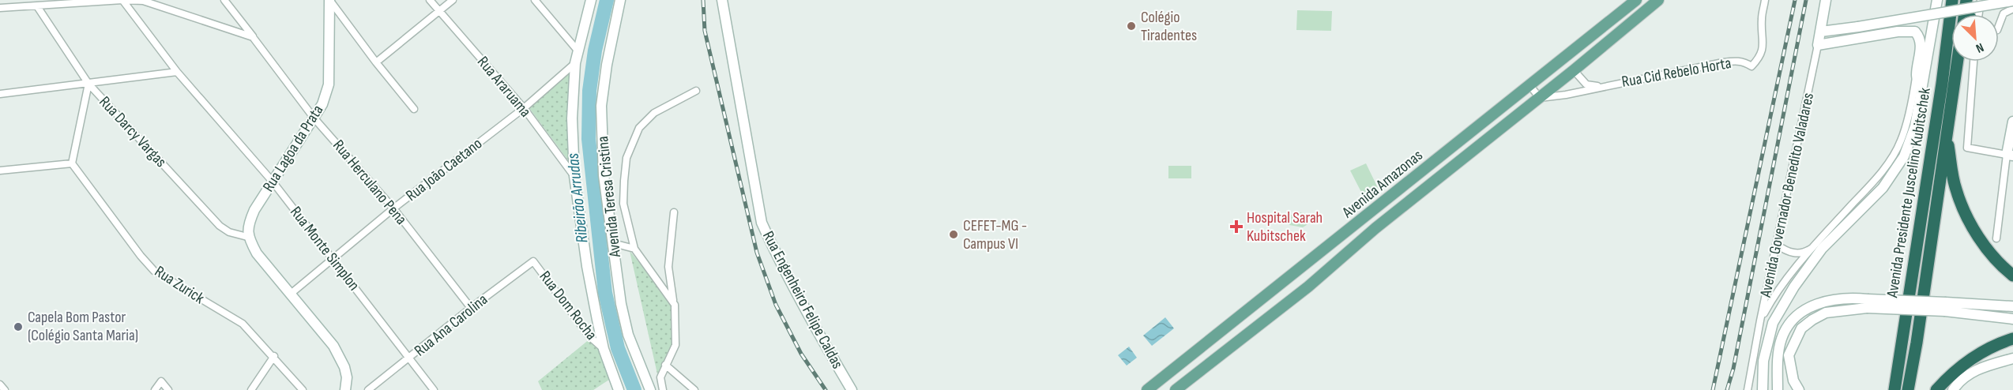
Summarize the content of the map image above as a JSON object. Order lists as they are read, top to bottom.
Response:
{
  "streets": {
    "highway": ["Avenida Presidente Juscelino Kubitschek"],
    "main road": [
      "Rua Lagoa da Prata",
      "Avenida Amazonas",
      "Avenida Governador Benedito Valadares",
      "Avenida Teresa Cristina",
      "Rua Engenheiro Felipe Caldas"
    ],
    "street": [
      "Rua Cid Rebelo Horta",
      "Rua Araruama",
      "Rua Darcy Vargas",
      "Rua João Caetano",
      "Rua Herculano Pena",
      "Rua Monte Simplon",
      "Rua Zurick",
      "Rua Dom Rocha",
      "Rua Ana Carolina"
    ]
  },
  "crossings": [
    ["Rua Cid Rebelo Horta", "Avenida Amazonas"],
    ["Rua Araruama", "Rua João Caetano"],
    ["Rua Araruama", "Avenida Teresa Cristina"],
    ["Rua Darcy Vargas", "Rua Lagoa da Prata"],
    ["Rua Lagoa da Prata", "Rua Herculano Pena"],
    ["Rua Lagoa da Prata", "Rua Monte Simplon"],
    ["Rua João Caetano", "Rua Herculano Pena"],
    ["Rua João Caetano", "Avenida Teresa Cristina"],
    ["Rua João Caetano", "Rua Monte Simplon"],
    ["Rua Herculano Pena", "Rua Ana Carolina"],
    ["Avenida Teresa Cristina", "Rua Dom Rocha"],
    ["Rua Monte Simplon", "Rua Ana Carolina"],
    ["Rua Dom Rocha", "Rua Ana Carolina"]
  ],
  "water": ["Ribeirão Arrudas"],
  "places": {
    "other": ["Colégio Tiradentes", "CEFET-MG - Campus VI", "Capela Bom Pastor (Colégio Santa Maria)"],
    "health": ["Hospital Sarah Kubitschek"]
  },
  "north": "bottom right"
}
